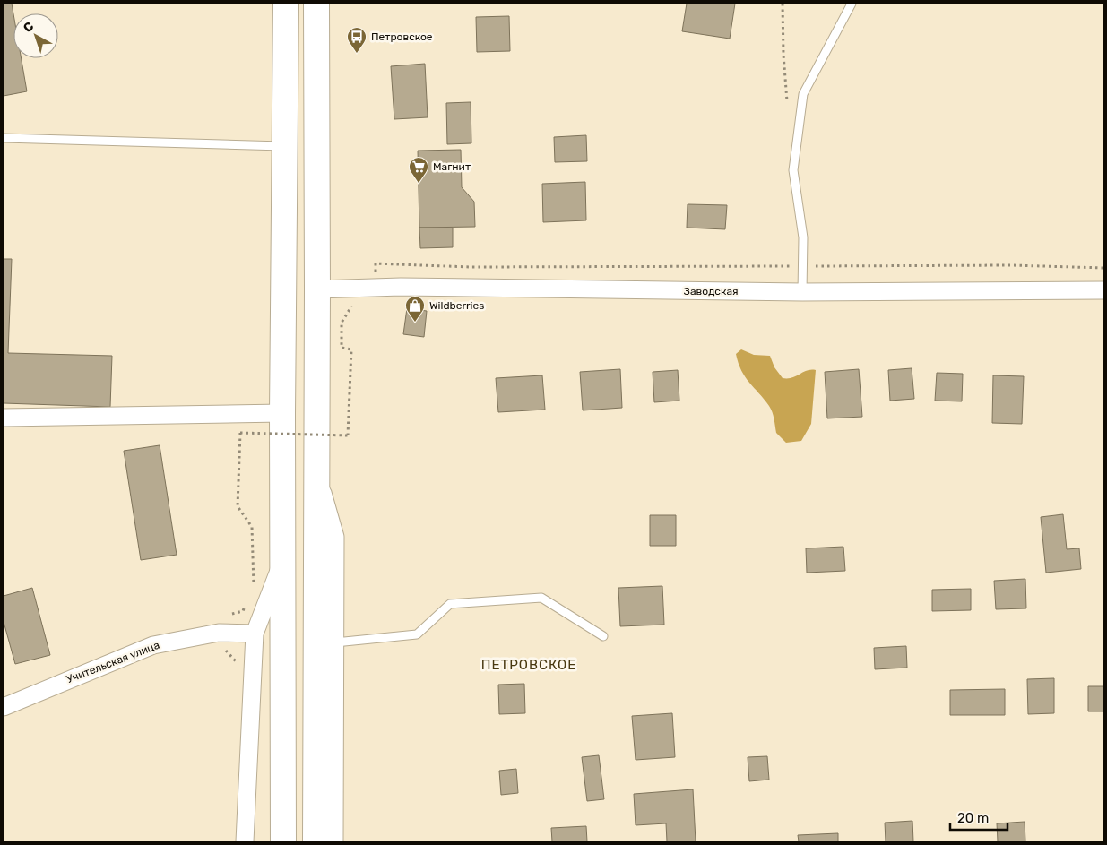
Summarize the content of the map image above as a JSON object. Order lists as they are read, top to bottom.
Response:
{
  "streets": {
    "street": ["Заводская", "Учительская улица"]
  },
  "districts": ["ПЕТРОВСКОЕ"],
  "places": {
    "bus stop": ["Петровское"],
    "supermarket": ["Магнит"],
    "shop": ["Wildberries"]
  },
  "scale_bar": "20 m",
  "north": "top left"
}
